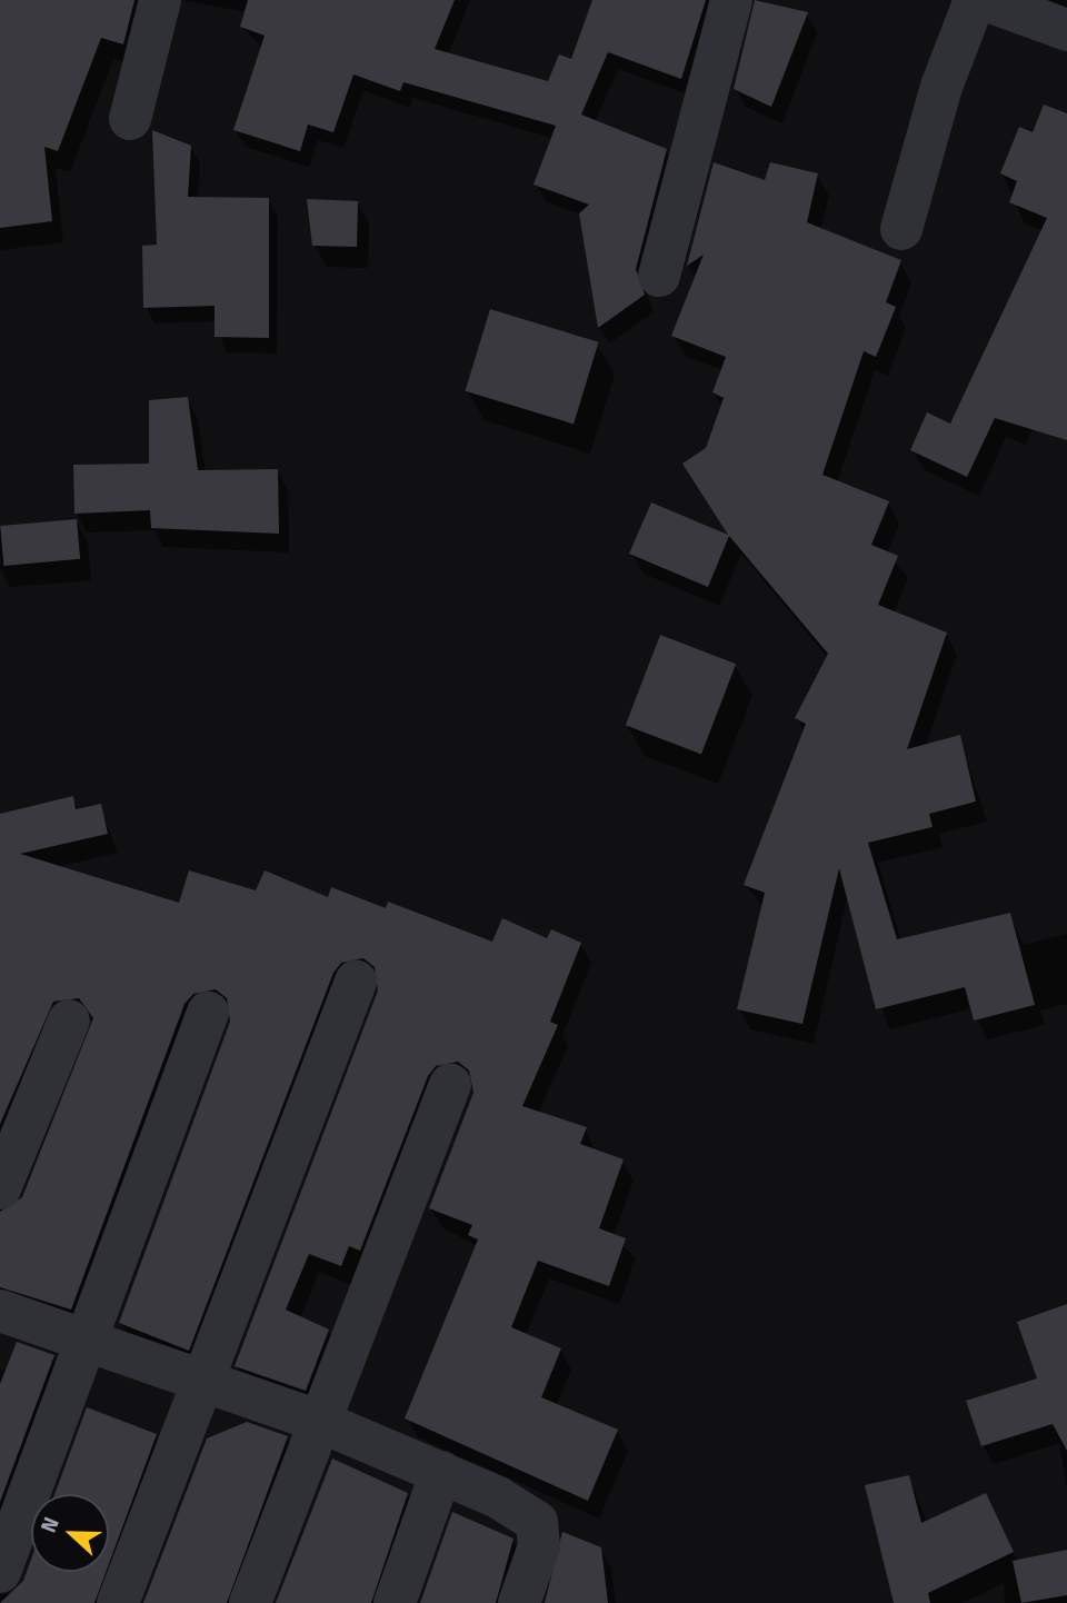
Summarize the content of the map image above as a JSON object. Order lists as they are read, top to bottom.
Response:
{
  "north": "left"
}
